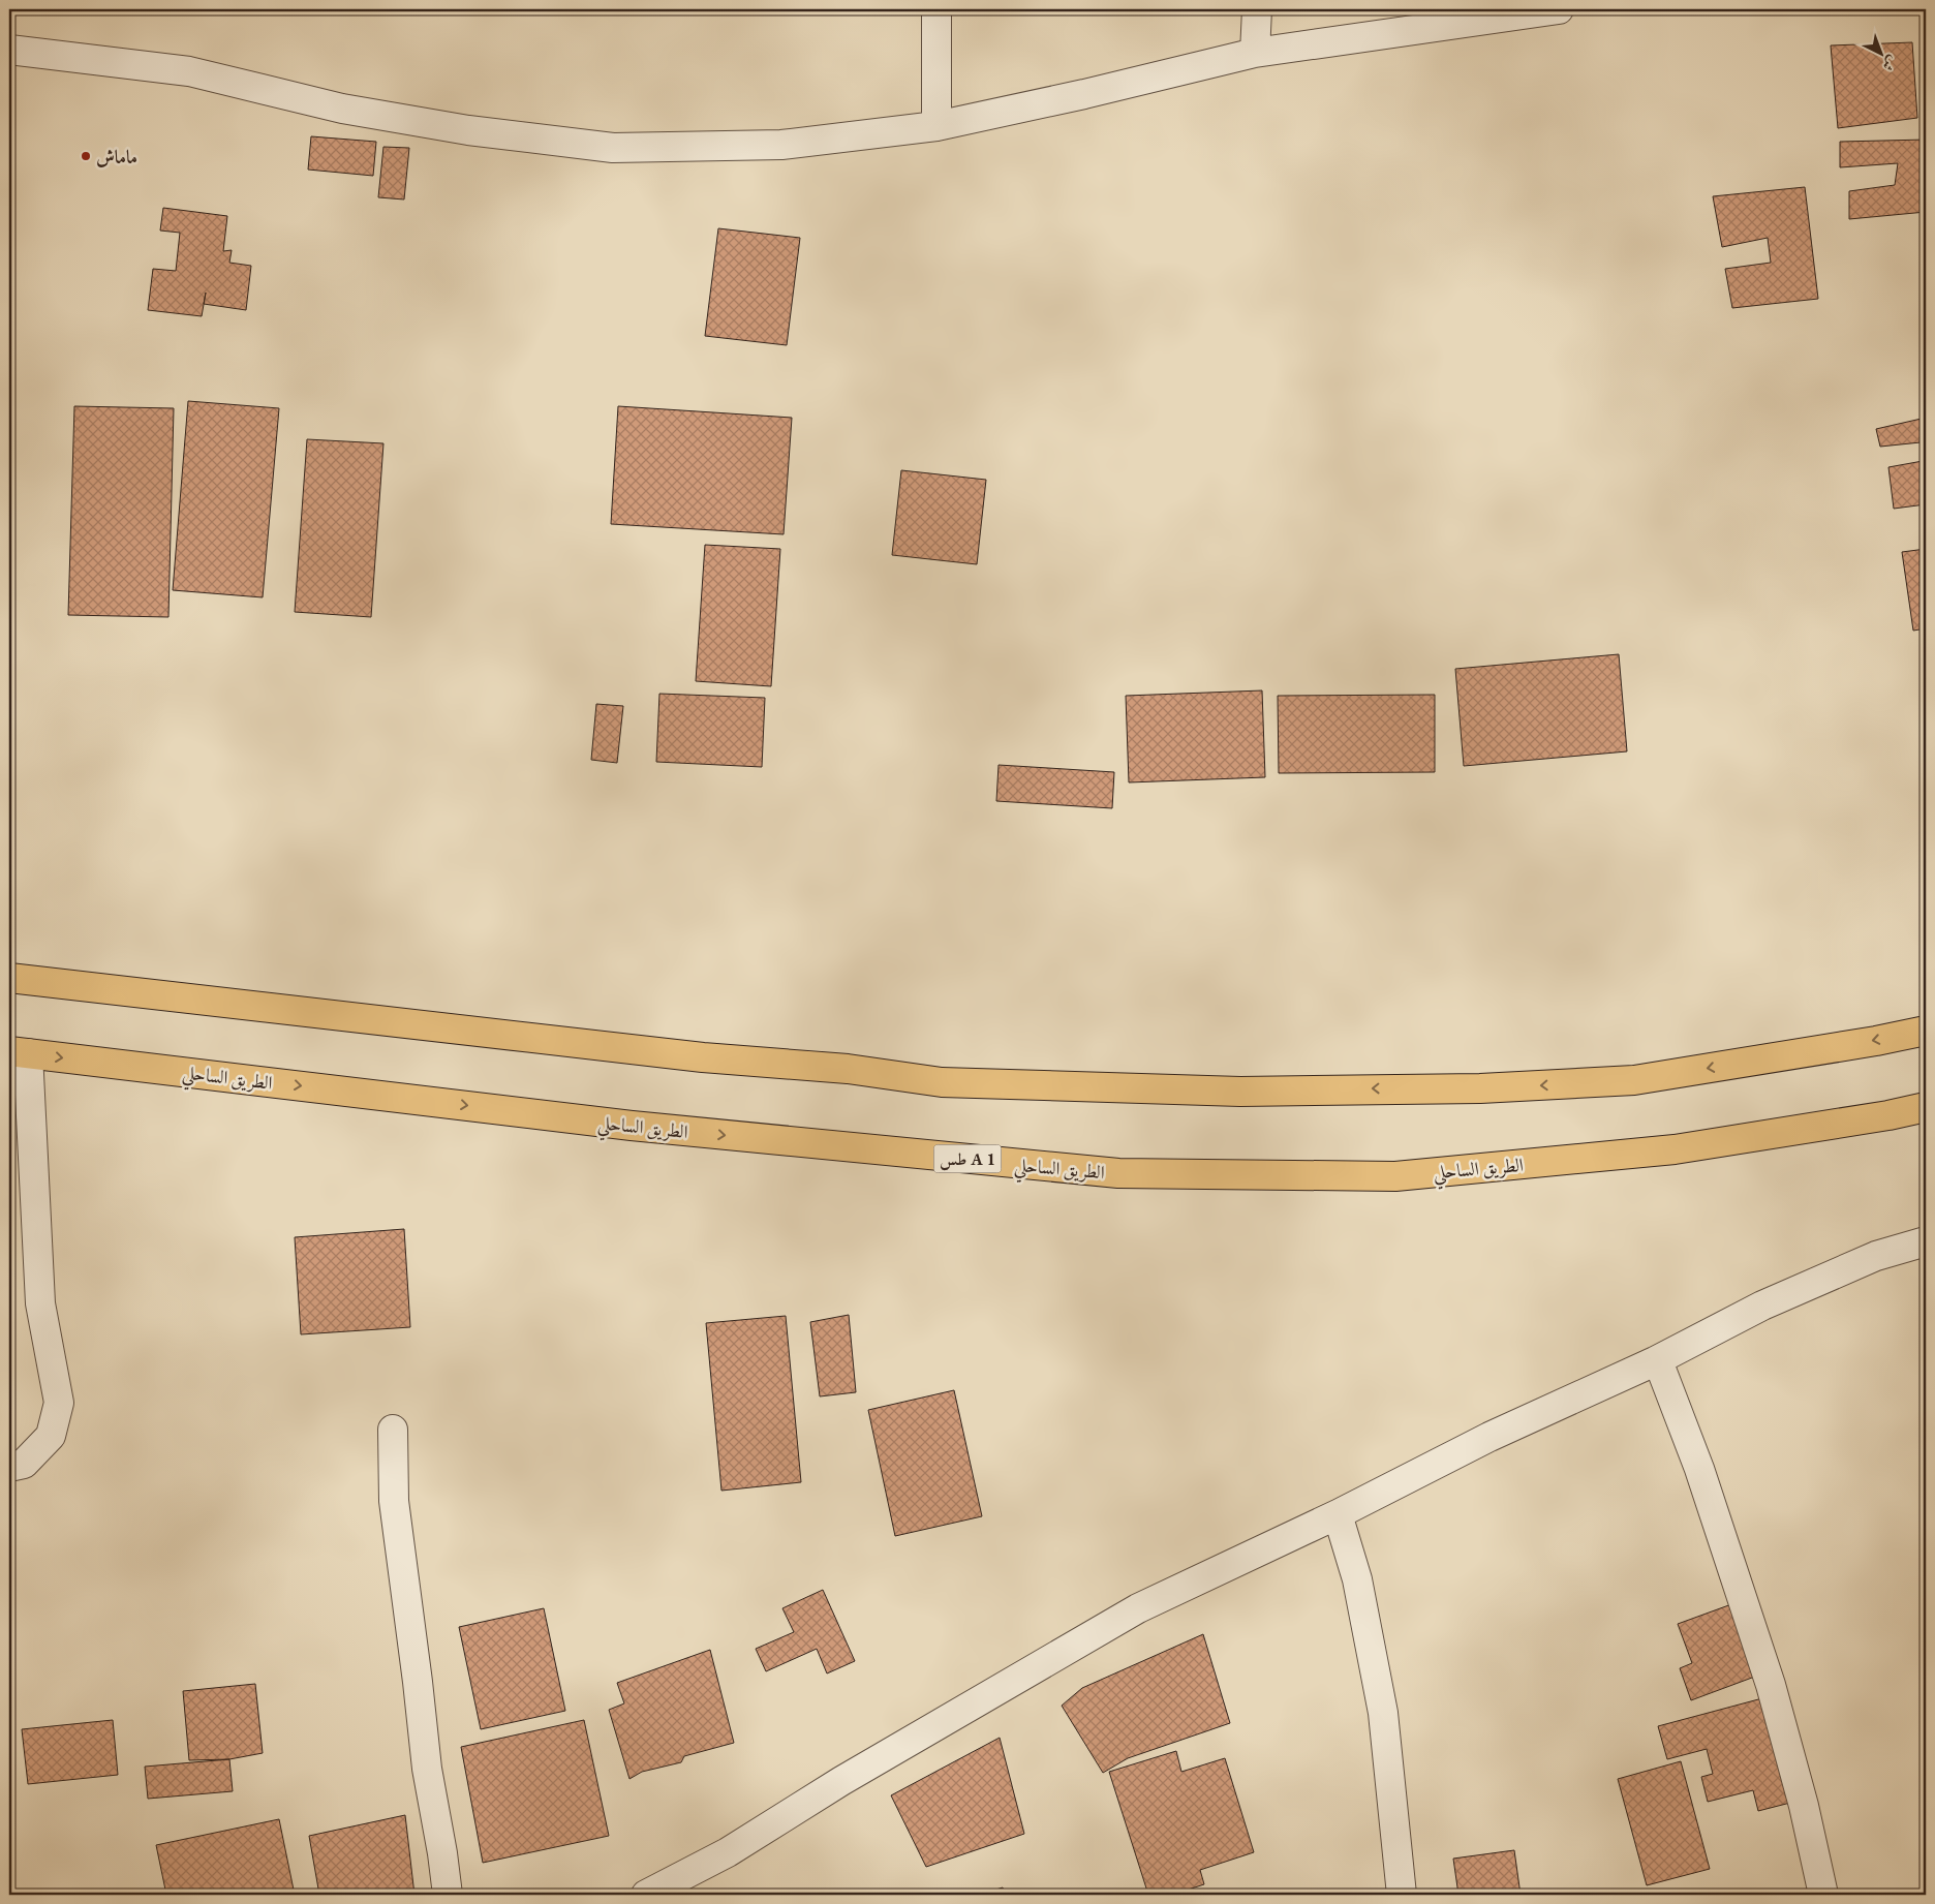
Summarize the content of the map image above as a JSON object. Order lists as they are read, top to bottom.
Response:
{
  "streets": {
    "highway": ["الطريق الساحلي", "طس A 1"]
  },
  "places": ["ماماش"],
  "north": "bottom right"
}
